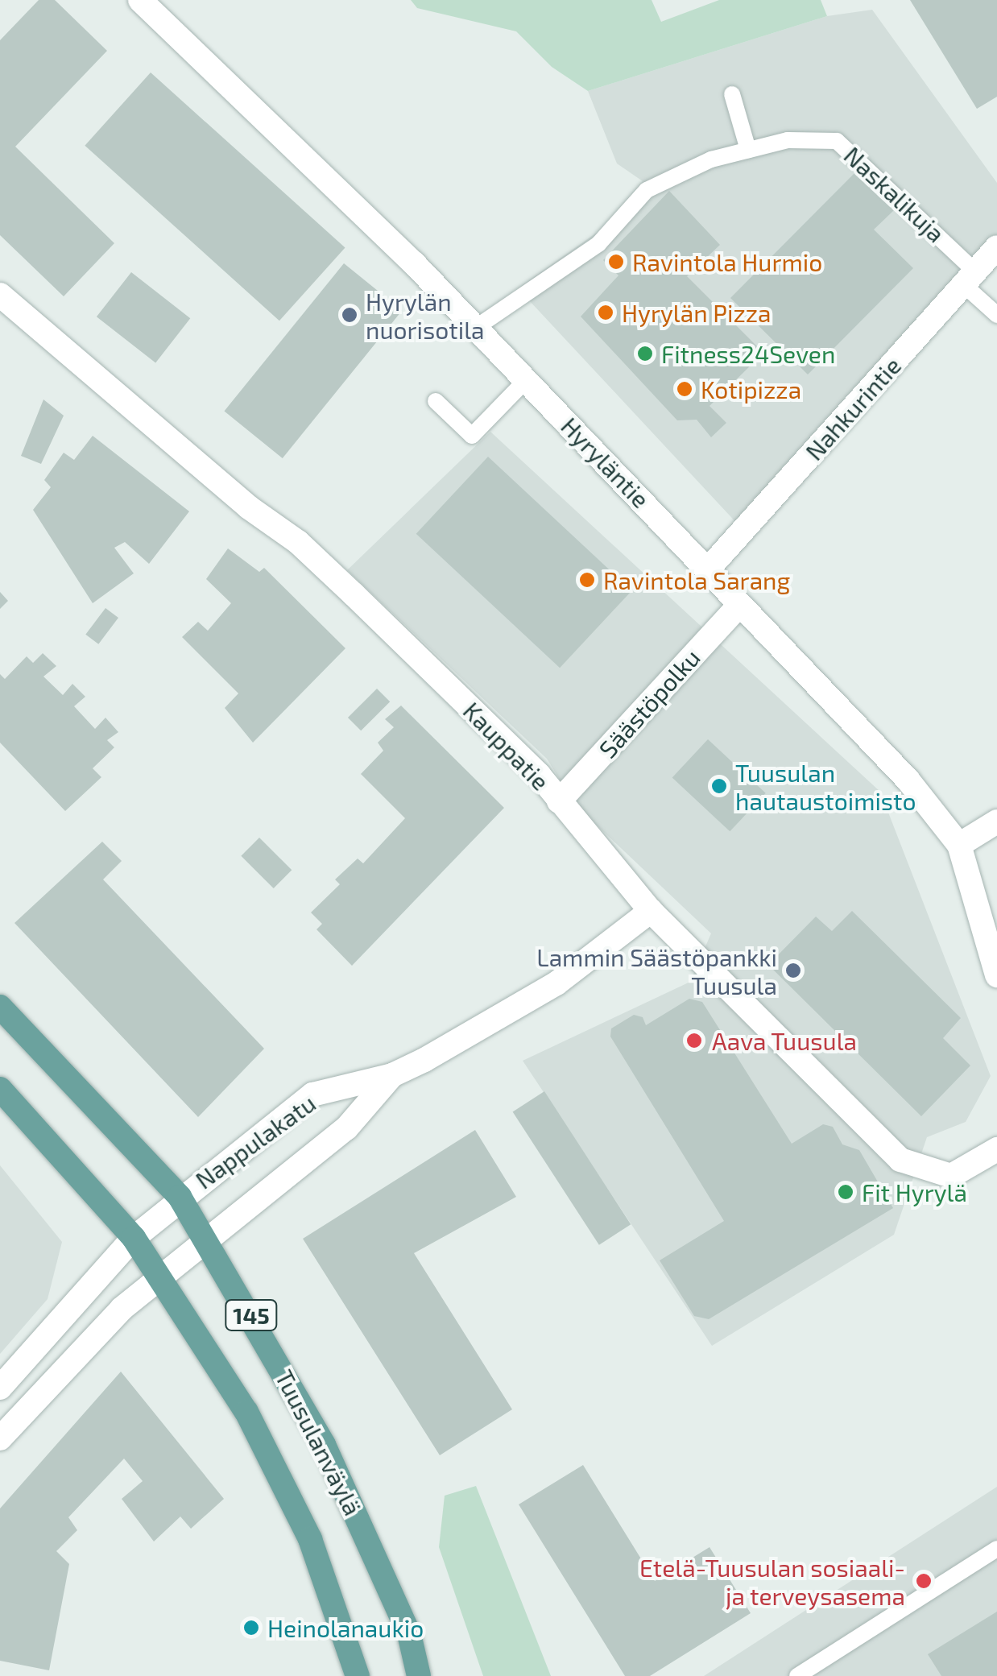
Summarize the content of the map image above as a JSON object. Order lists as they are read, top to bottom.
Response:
{
  "streets": {
    "main road": ["145", "Tuusulanväylä"],
    "street": [
      "Nahkurintie",
      "Hyryläntie",
      "Säästöpolku",
      "Kauppatie",
      "Nappulakatu"
    ],
    "lane": ["Naskalikuja"]
  },
  "crossings": [
    ["Naskalikuja", "Nahkurintie"],
    ["Naskalikuja", "Hyryläntie"],
    ["Nahkurintie", "Hyryläntie"],
    ["Hyryläntie", "Säästöpolku"],
    ["Säästöpolku", "Kauppatie"],
    ["Kauppatie", "Nappulakatu"],
    ["Nappulakatu", "145"],
    ["Nappulakatu", "Tuusulanväylä"]
  ],
  "places": [
    "Ravintola Hurmio",
    "Hyrylän Pizza",
    "Hyrylän nuorisotila",
    "Fitness24Seven",
    "Kotipizza",
    "Ravintola Sarang",
    "Tuusulan hautaustoimisto",
    "Lammin Säästöpankki Tuusula",
    "Aava Tuusula",
    "Fit Hyrylä",
    "Etelä-Tuusulan sosiaali- ja terveysasema",
    "Heinolanaukio"
  ]
}
